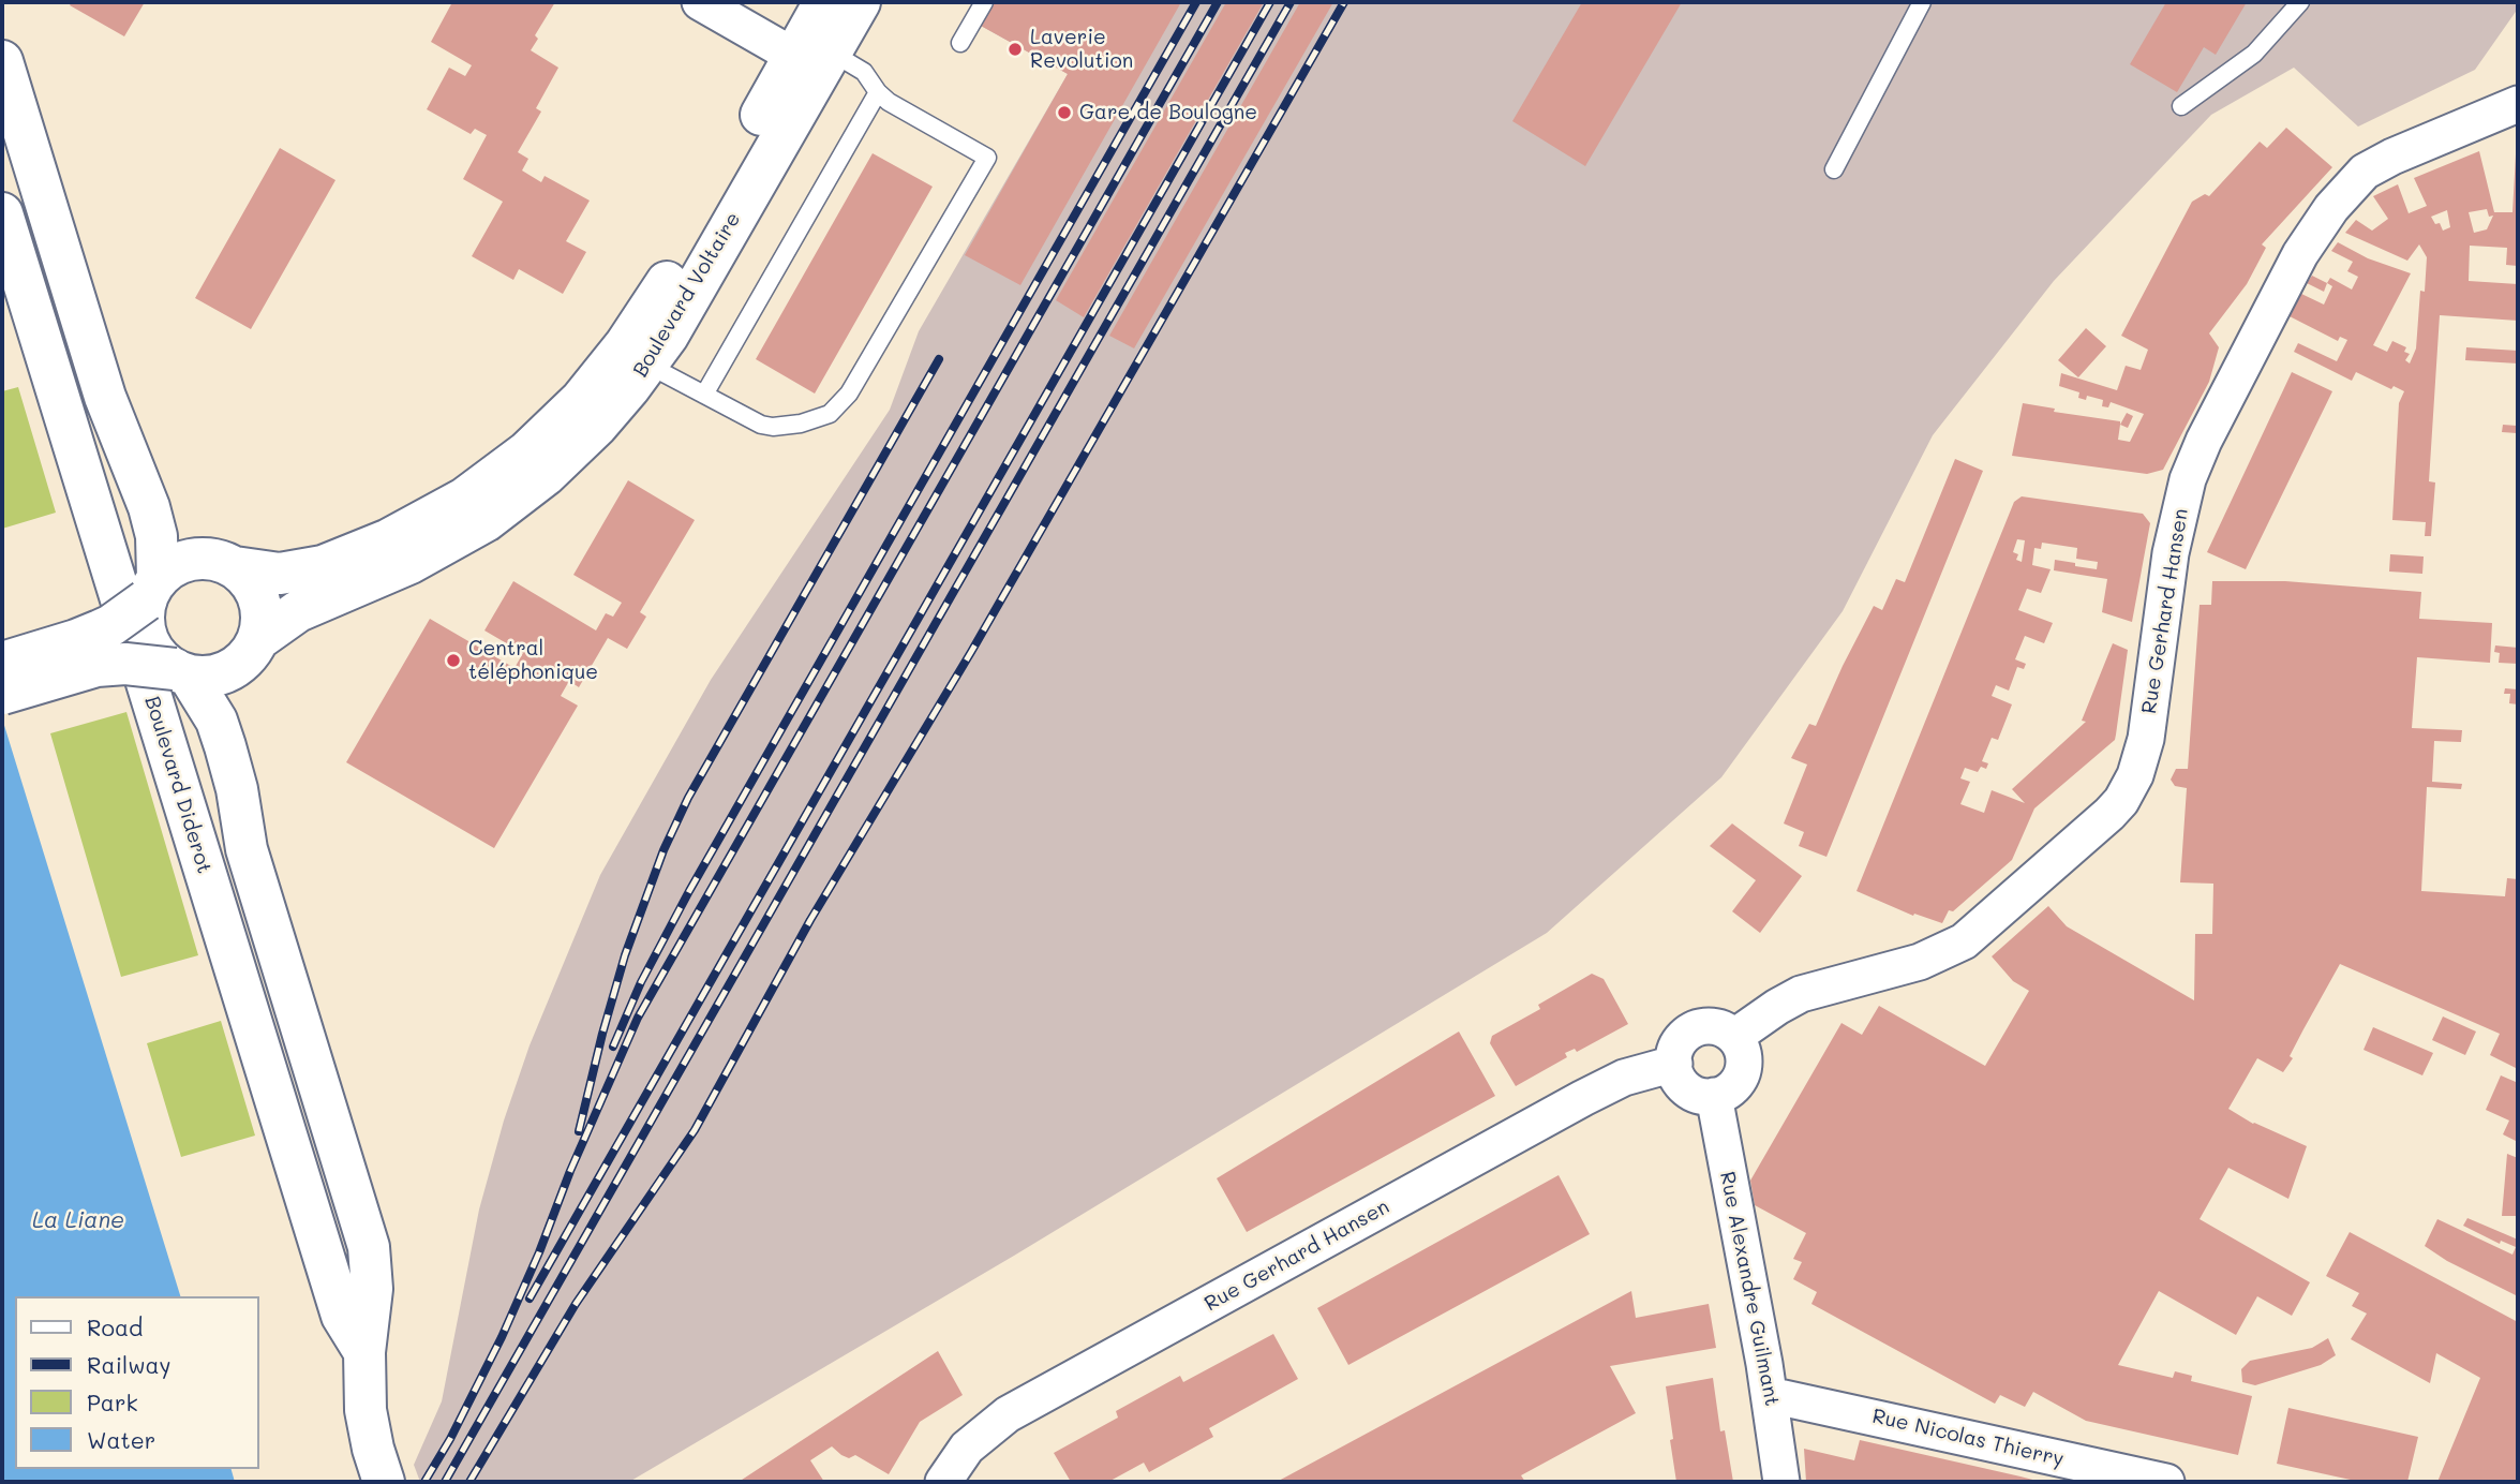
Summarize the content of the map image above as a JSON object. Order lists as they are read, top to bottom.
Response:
{
  "streets": {
    "street": [
      "Boulevard Voltaire",
      "Rue Gerhard Hansen",
      "Boulevard Diderot",
      "Rue Alexandre Guilmant",
      "Rue Nicolas Thierry"
    ]
  },
  "crossings": [
    ["Boulevard Voltaire", "Boulevard Diderot"],
    ["Rue Gerhard Hansen", "Rue Alexandre Guilmant"],
    ["Rue Alexandre Guilmant", "Rue Nicolas Thierry"]
  ],
  "water": ["La Liane"],
  "places": ["Laverie Revolution", "Gare de Boulogne", "Central téléphonique"],
  "legend": [
    "Road",
    "Railway",
    "Park",
    "Water"
  ]
}
